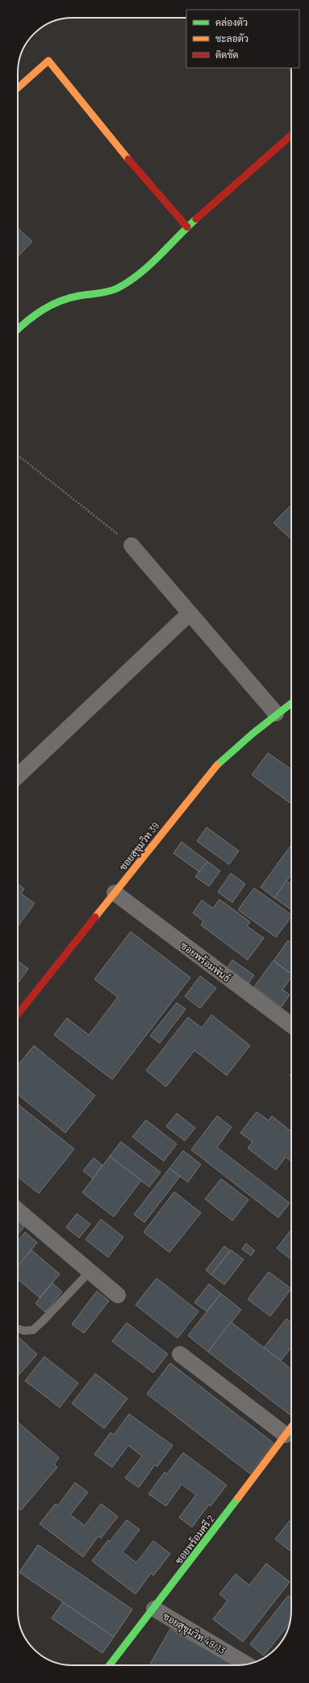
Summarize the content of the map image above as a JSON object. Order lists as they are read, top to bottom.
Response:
{
  "streets": {
    "street": [
      "ซอยสุขุมวิท 39",
      "ซอยพร้อมพันธ์",
      "ซอยพร้อมศรี 2",
      "ซอยสุขุมวิท 49/13"
    ]
  },
  "crossings": [
    ["ซอยสุขุมวิท 39", "ซอยพร้อมพันธ์"],
    ["ซอยพร้อมศรี 2", "ซอยสุขุมวิท 49/13"]
  ],
  "legend": ["คล่องตัว", "ชะลอตัว", "ติดขัด"]
}
